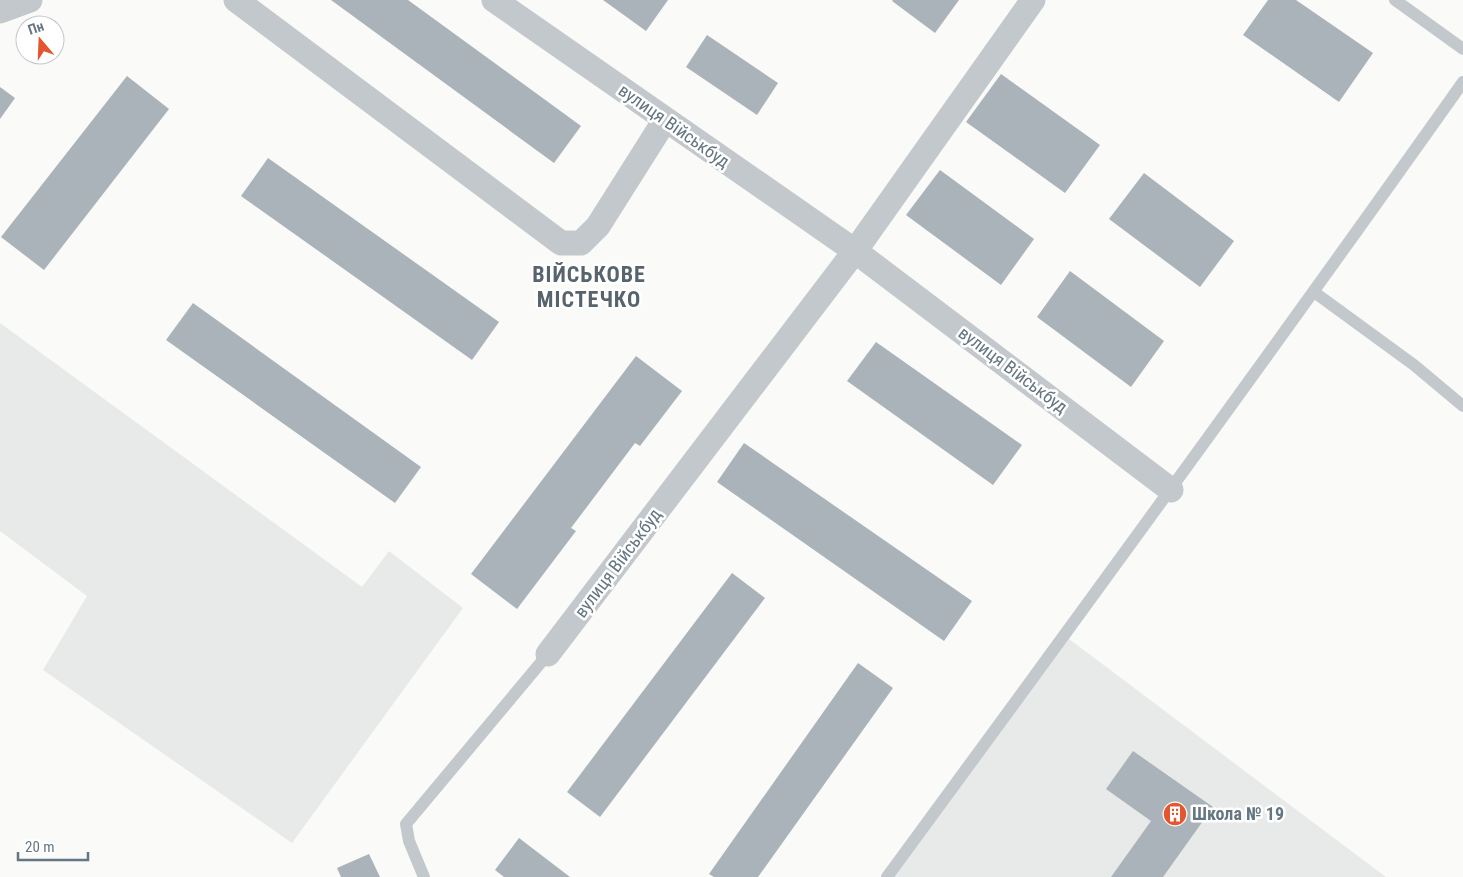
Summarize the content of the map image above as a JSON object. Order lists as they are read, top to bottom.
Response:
{
  "streets": {
    "street": ["вулиця Військбуд"]
  },
  "districts": ["ВІЙСЬКОВЕ МІСТЕЧКО"],
  "places": {
    "building": ["Школа № 19"]
  },
  "scale_bar": "20 m",
  "north": "top"
}
